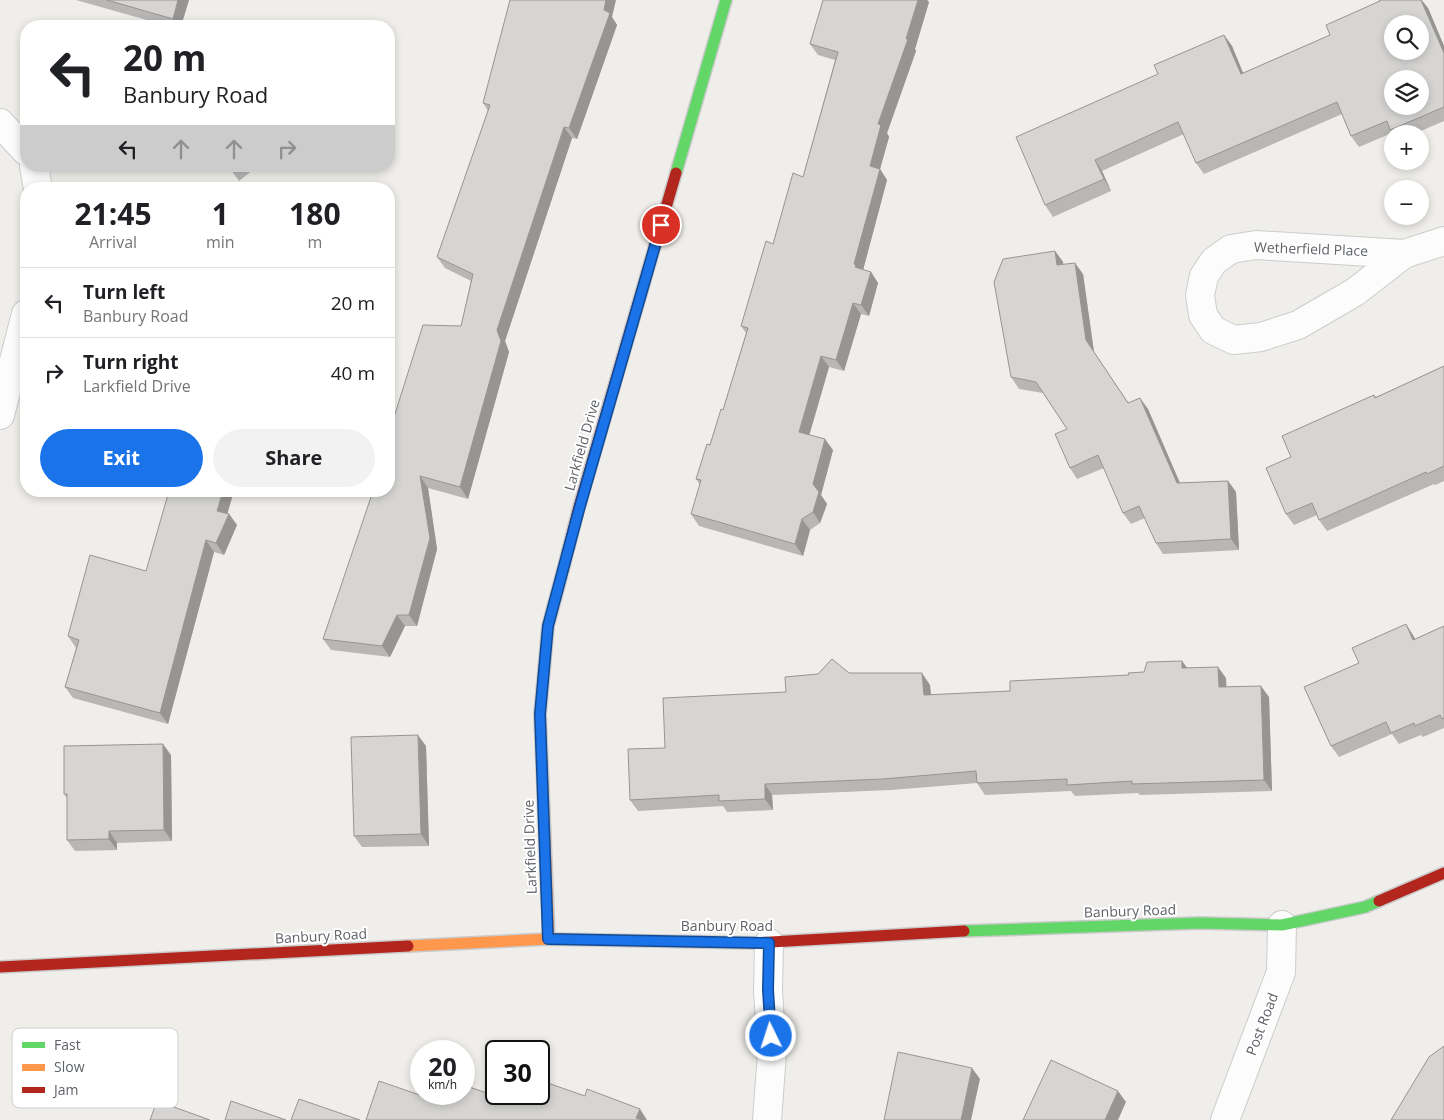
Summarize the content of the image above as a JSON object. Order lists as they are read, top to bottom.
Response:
{
  "streets": {
    "street": [
      "Wetherfield Place",
      "Larkfield Drive",
      "Banbury Road",
      "Post Road"
    ]
  },
  "crossings": [
    ["Larkfield Drive", "Banbury Road"],
    ["Banbury Road", "Post Road"]
  ],
  "legend": ["Fast", "Slow", "Jam"],
  "page": {
    "map_buttons": ["+", "−"],
    "turn": ["20 m", "Banbury Road"],
    "eta": [
      "21:45",
      "Arrival",
      "1",
      "min",
      "180",
      "m"
    ],
    "list": [
      {
        "name": "Turn left",
        "note": "Banbury Road",
        "value": "20 m"
      },
      {
        "name": "Turn right",
        "note": "Larkfield Drive",
        "value": "40 m"
      }
    ],
    "buttons": ["Exit", "Share"],
    "speed": "20 km/h",
    "limit": "30"
  }
}
